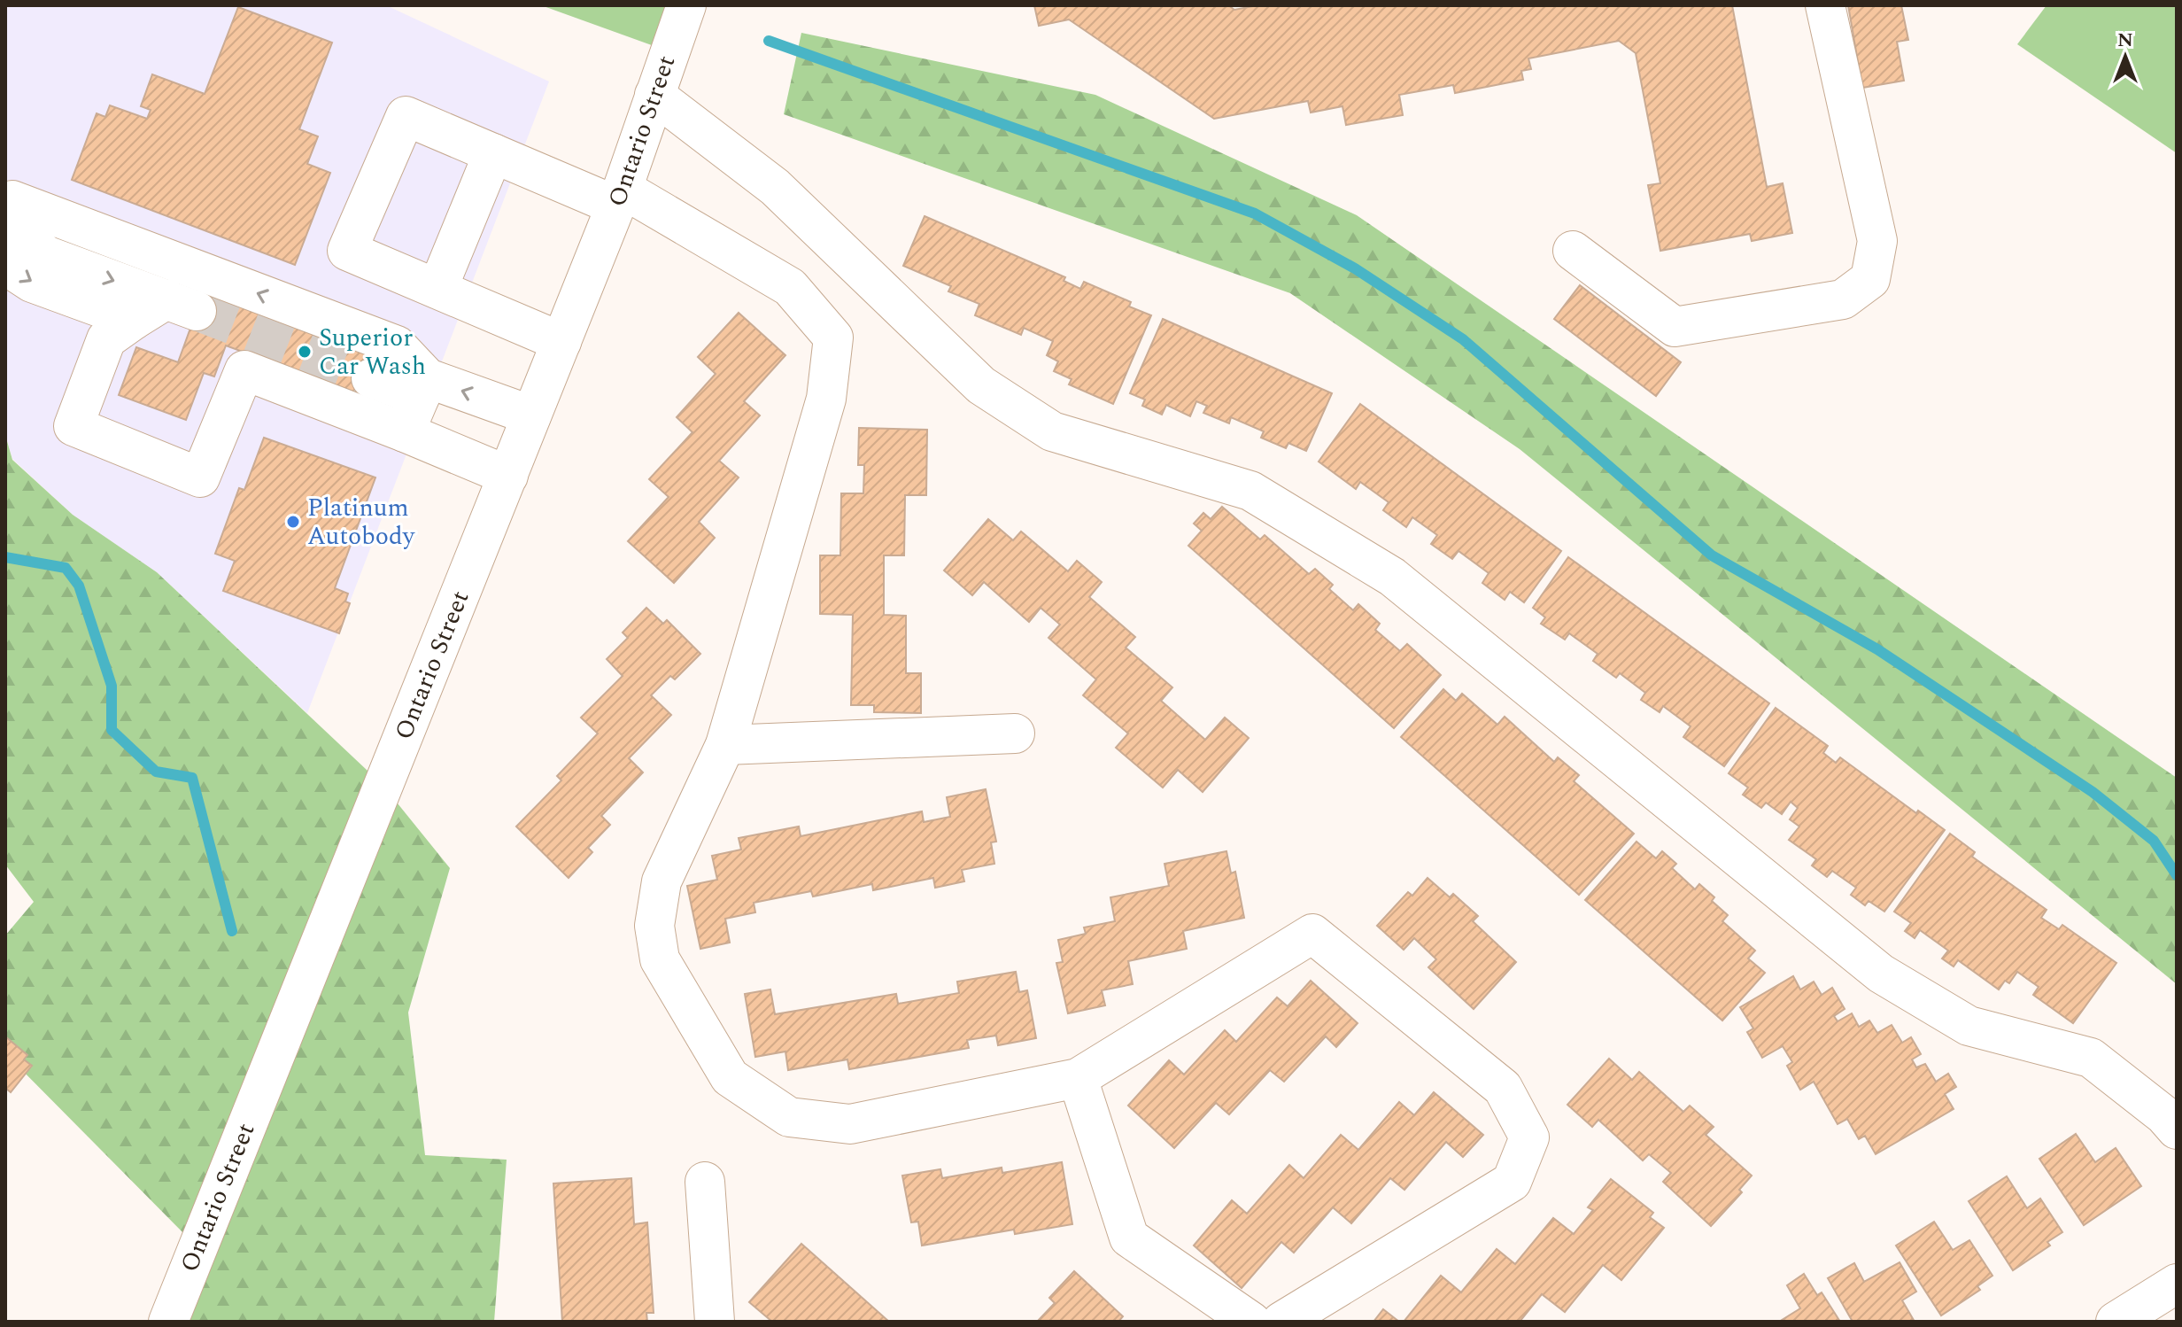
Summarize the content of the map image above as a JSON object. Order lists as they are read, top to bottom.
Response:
{
  "streets": {
    "main road": ["Ontario Street"]
  },
  "places": ["Superior Car Wash", "Platinum Autobody"],
  "north": "top"
}
